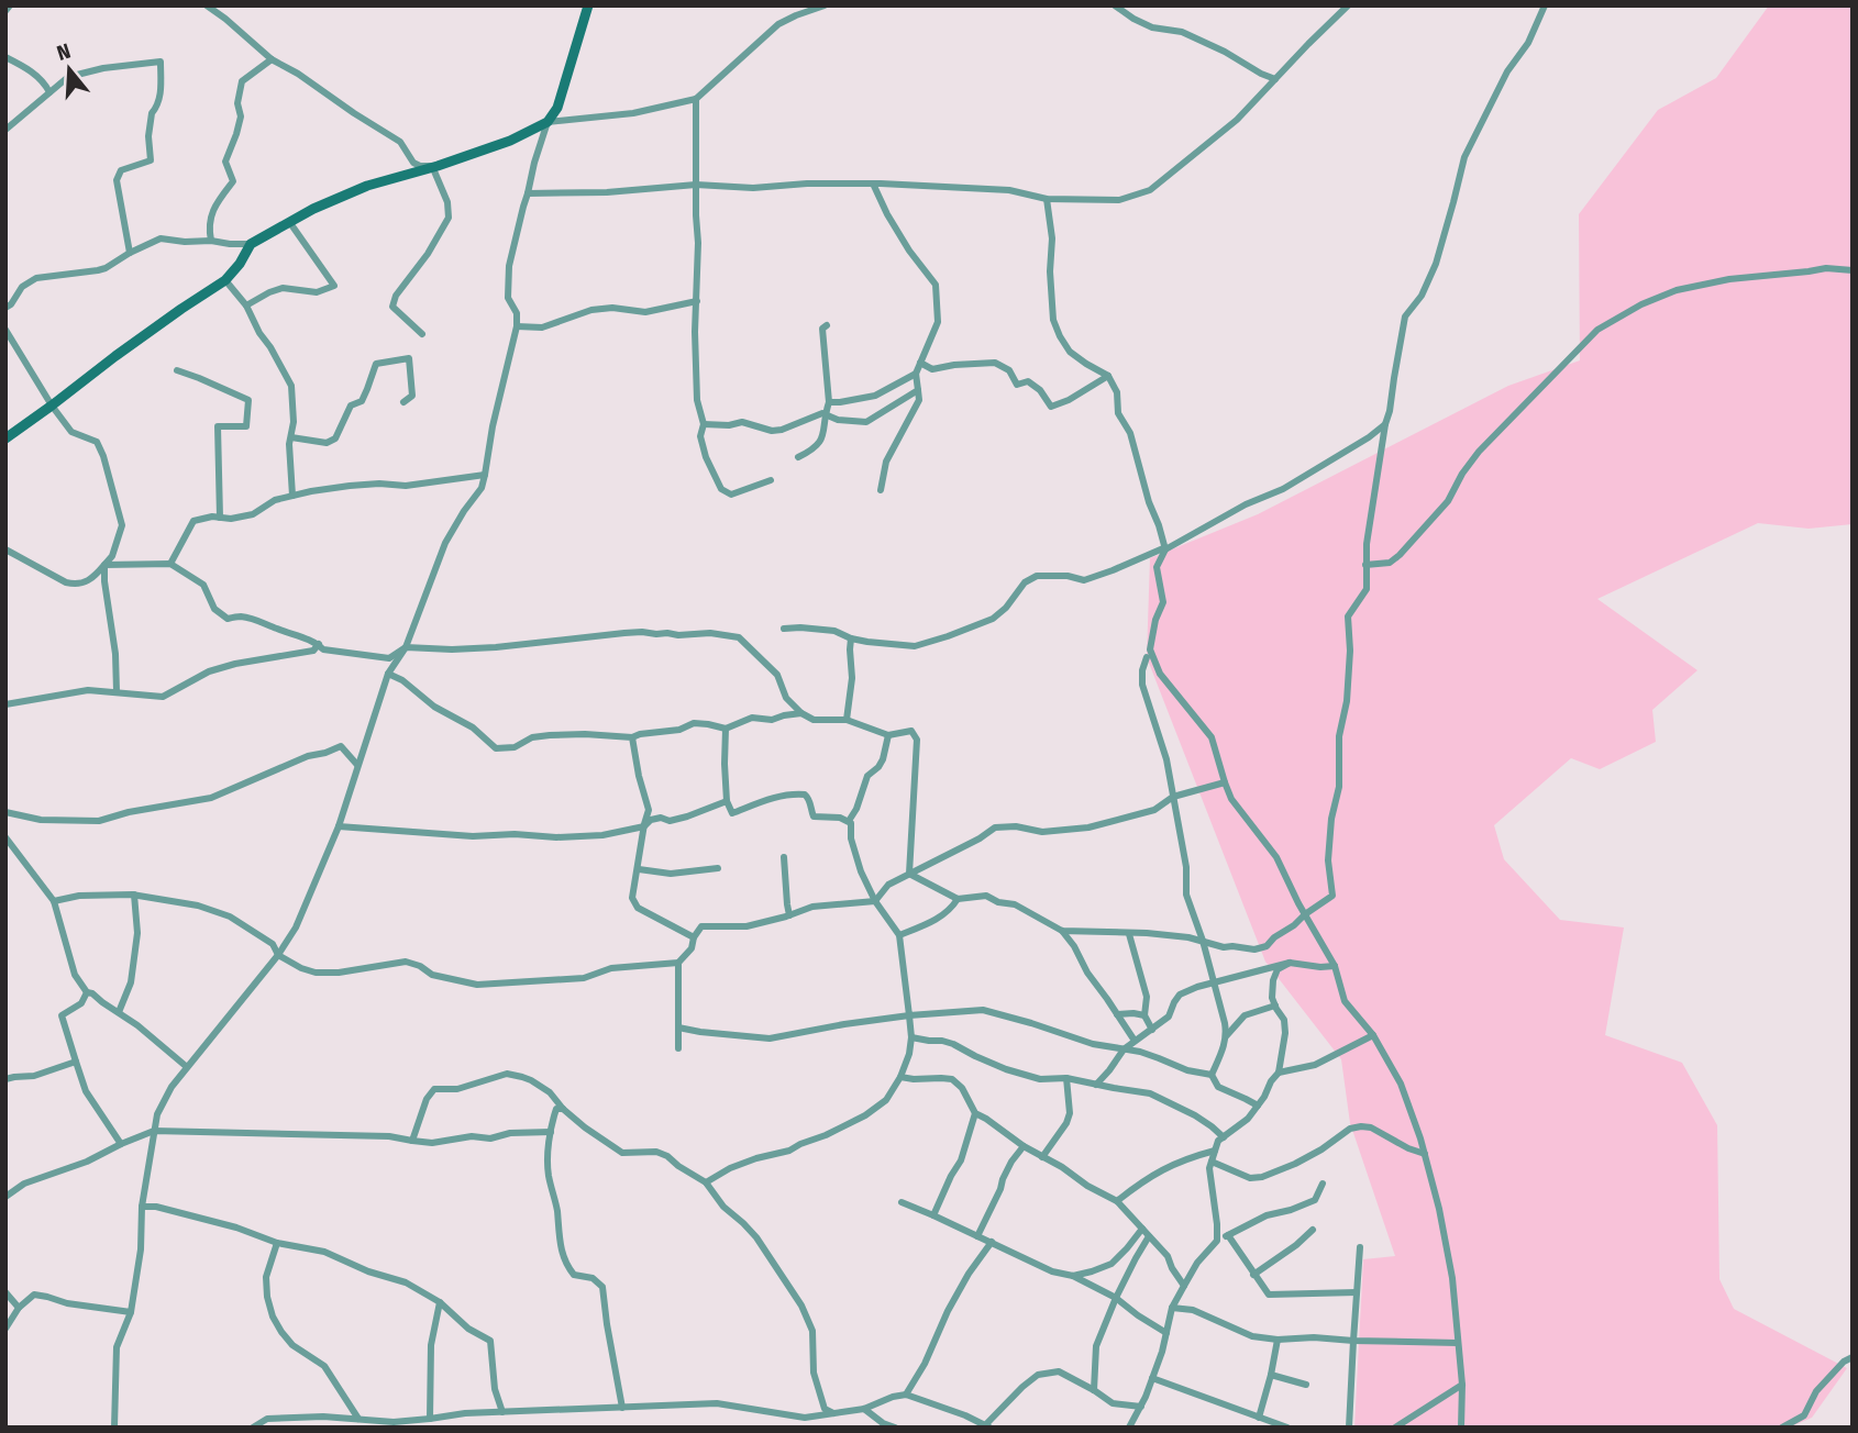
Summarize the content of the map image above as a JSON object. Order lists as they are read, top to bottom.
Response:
{
  "north": "top"
}
